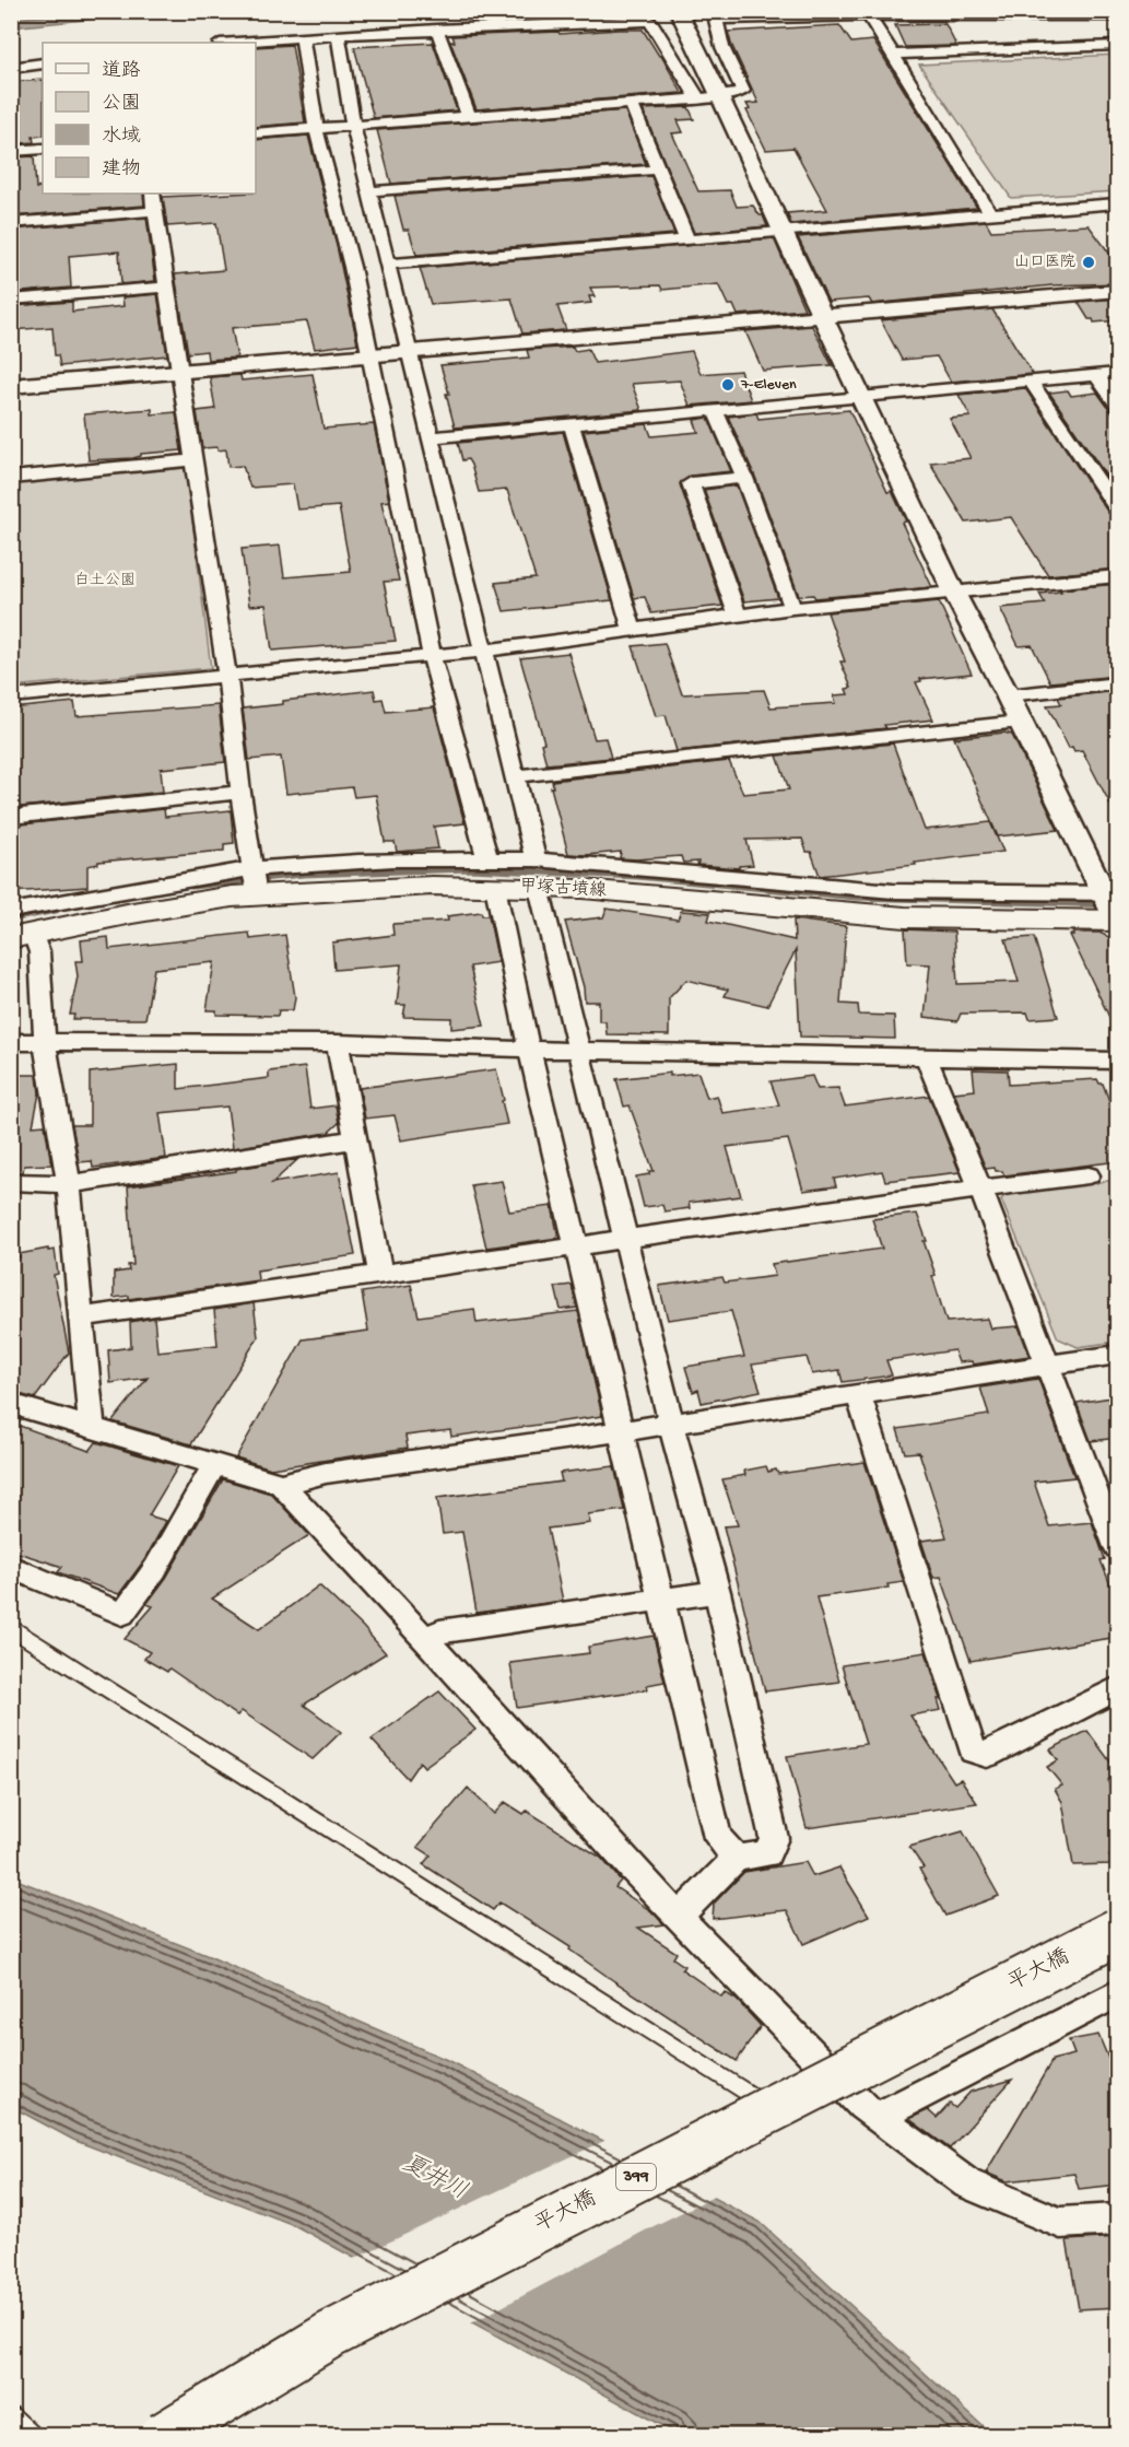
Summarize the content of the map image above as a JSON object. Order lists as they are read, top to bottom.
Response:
{
  "streets": {
    "highway": ["平大橋", "399"],
    "main road": ["甲塚古墳線"]
  },
  "water": ["夏井川"],
  "parks": ["白土公園"],
  "places": ["山口医院", "7-Eleven"],
  "legend": [
    "道路",
    "公園",
    "水域",
    "建物"
  ]
}
